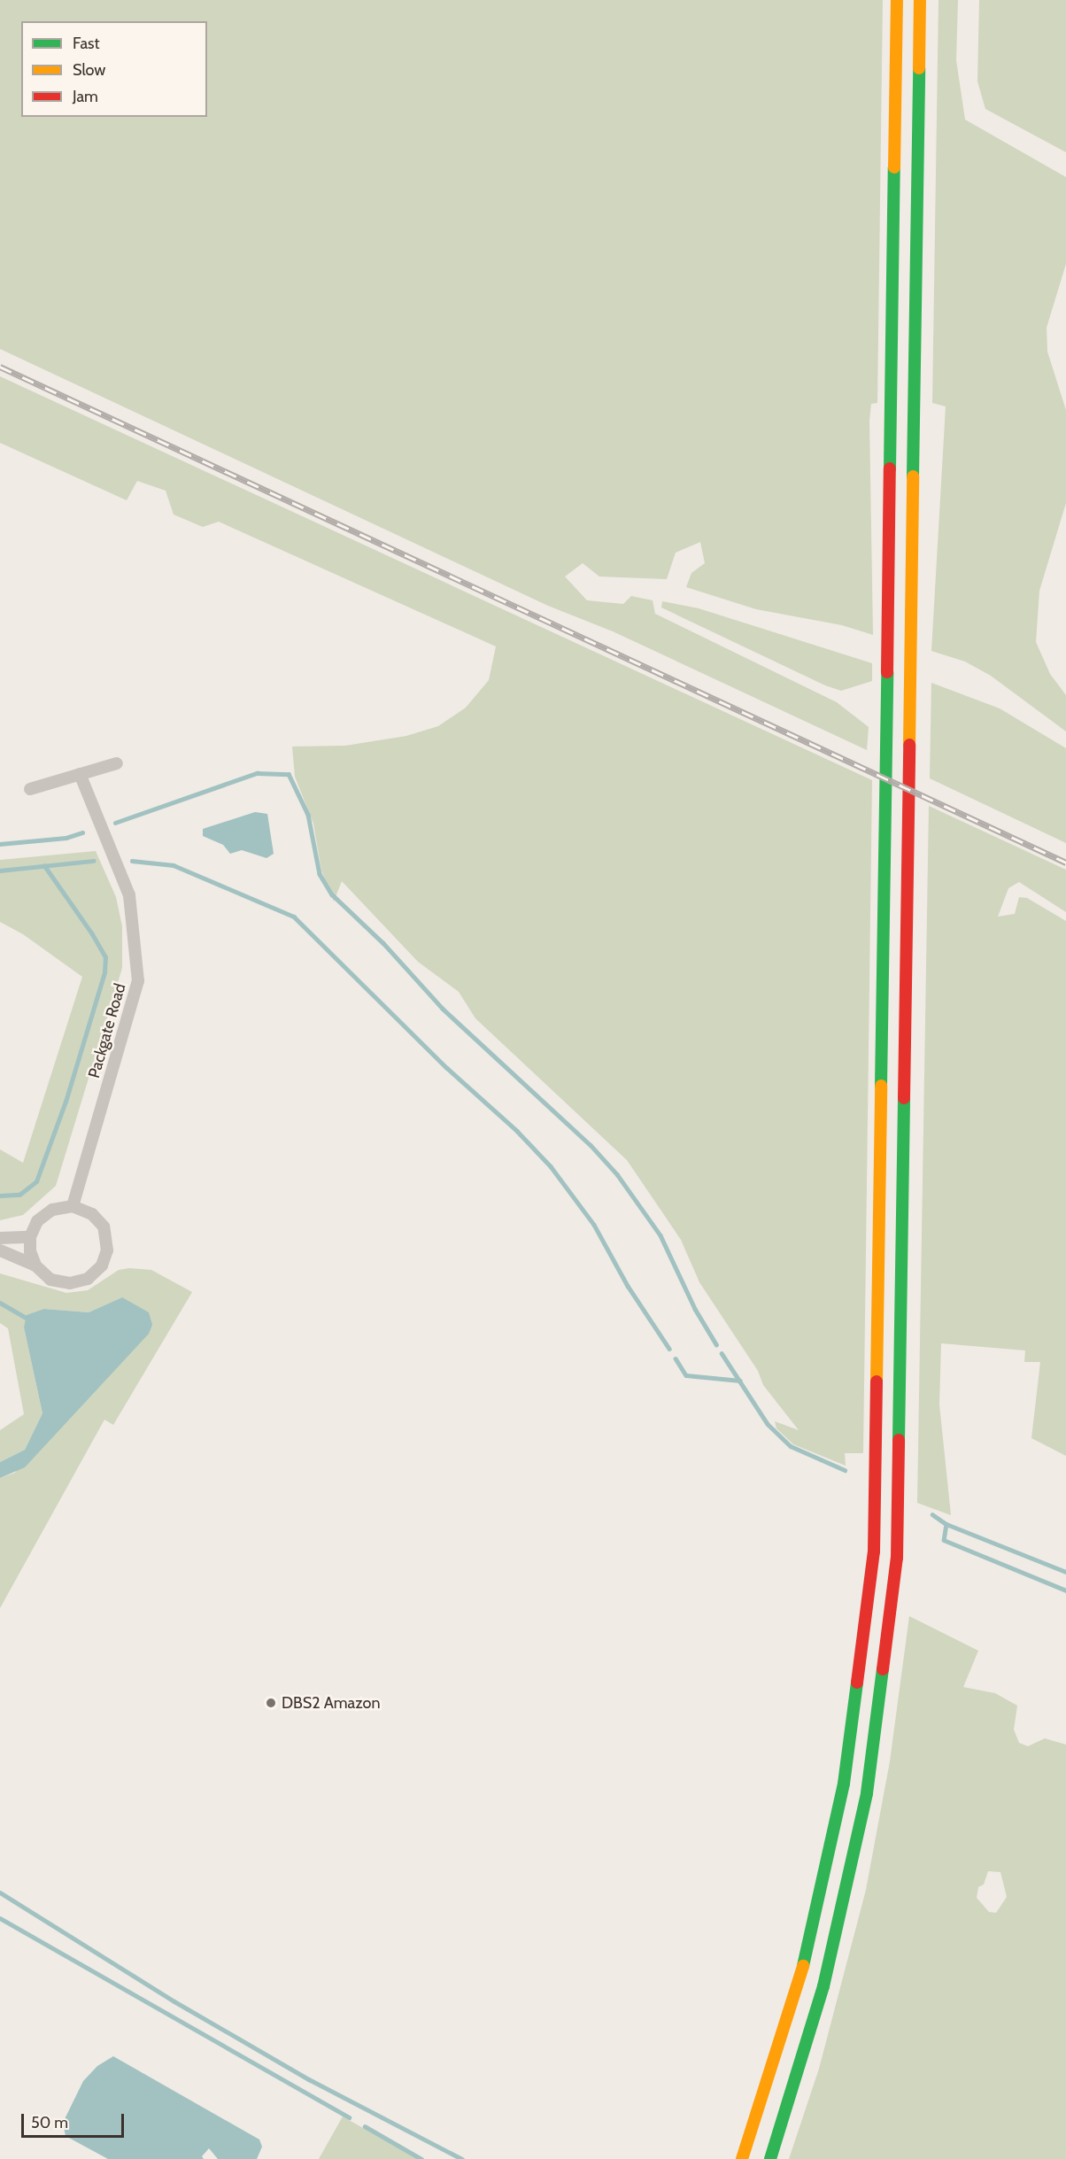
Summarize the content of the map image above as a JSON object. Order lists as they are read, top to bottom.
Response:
{
  "streets": {
    "street": ["Packgate Road"]
  },
  "places": ["DBS2 Amazon"],
  "legend": ["Fast", "Slow", "Jam"],
  "scale_bar": "50 m"
}
